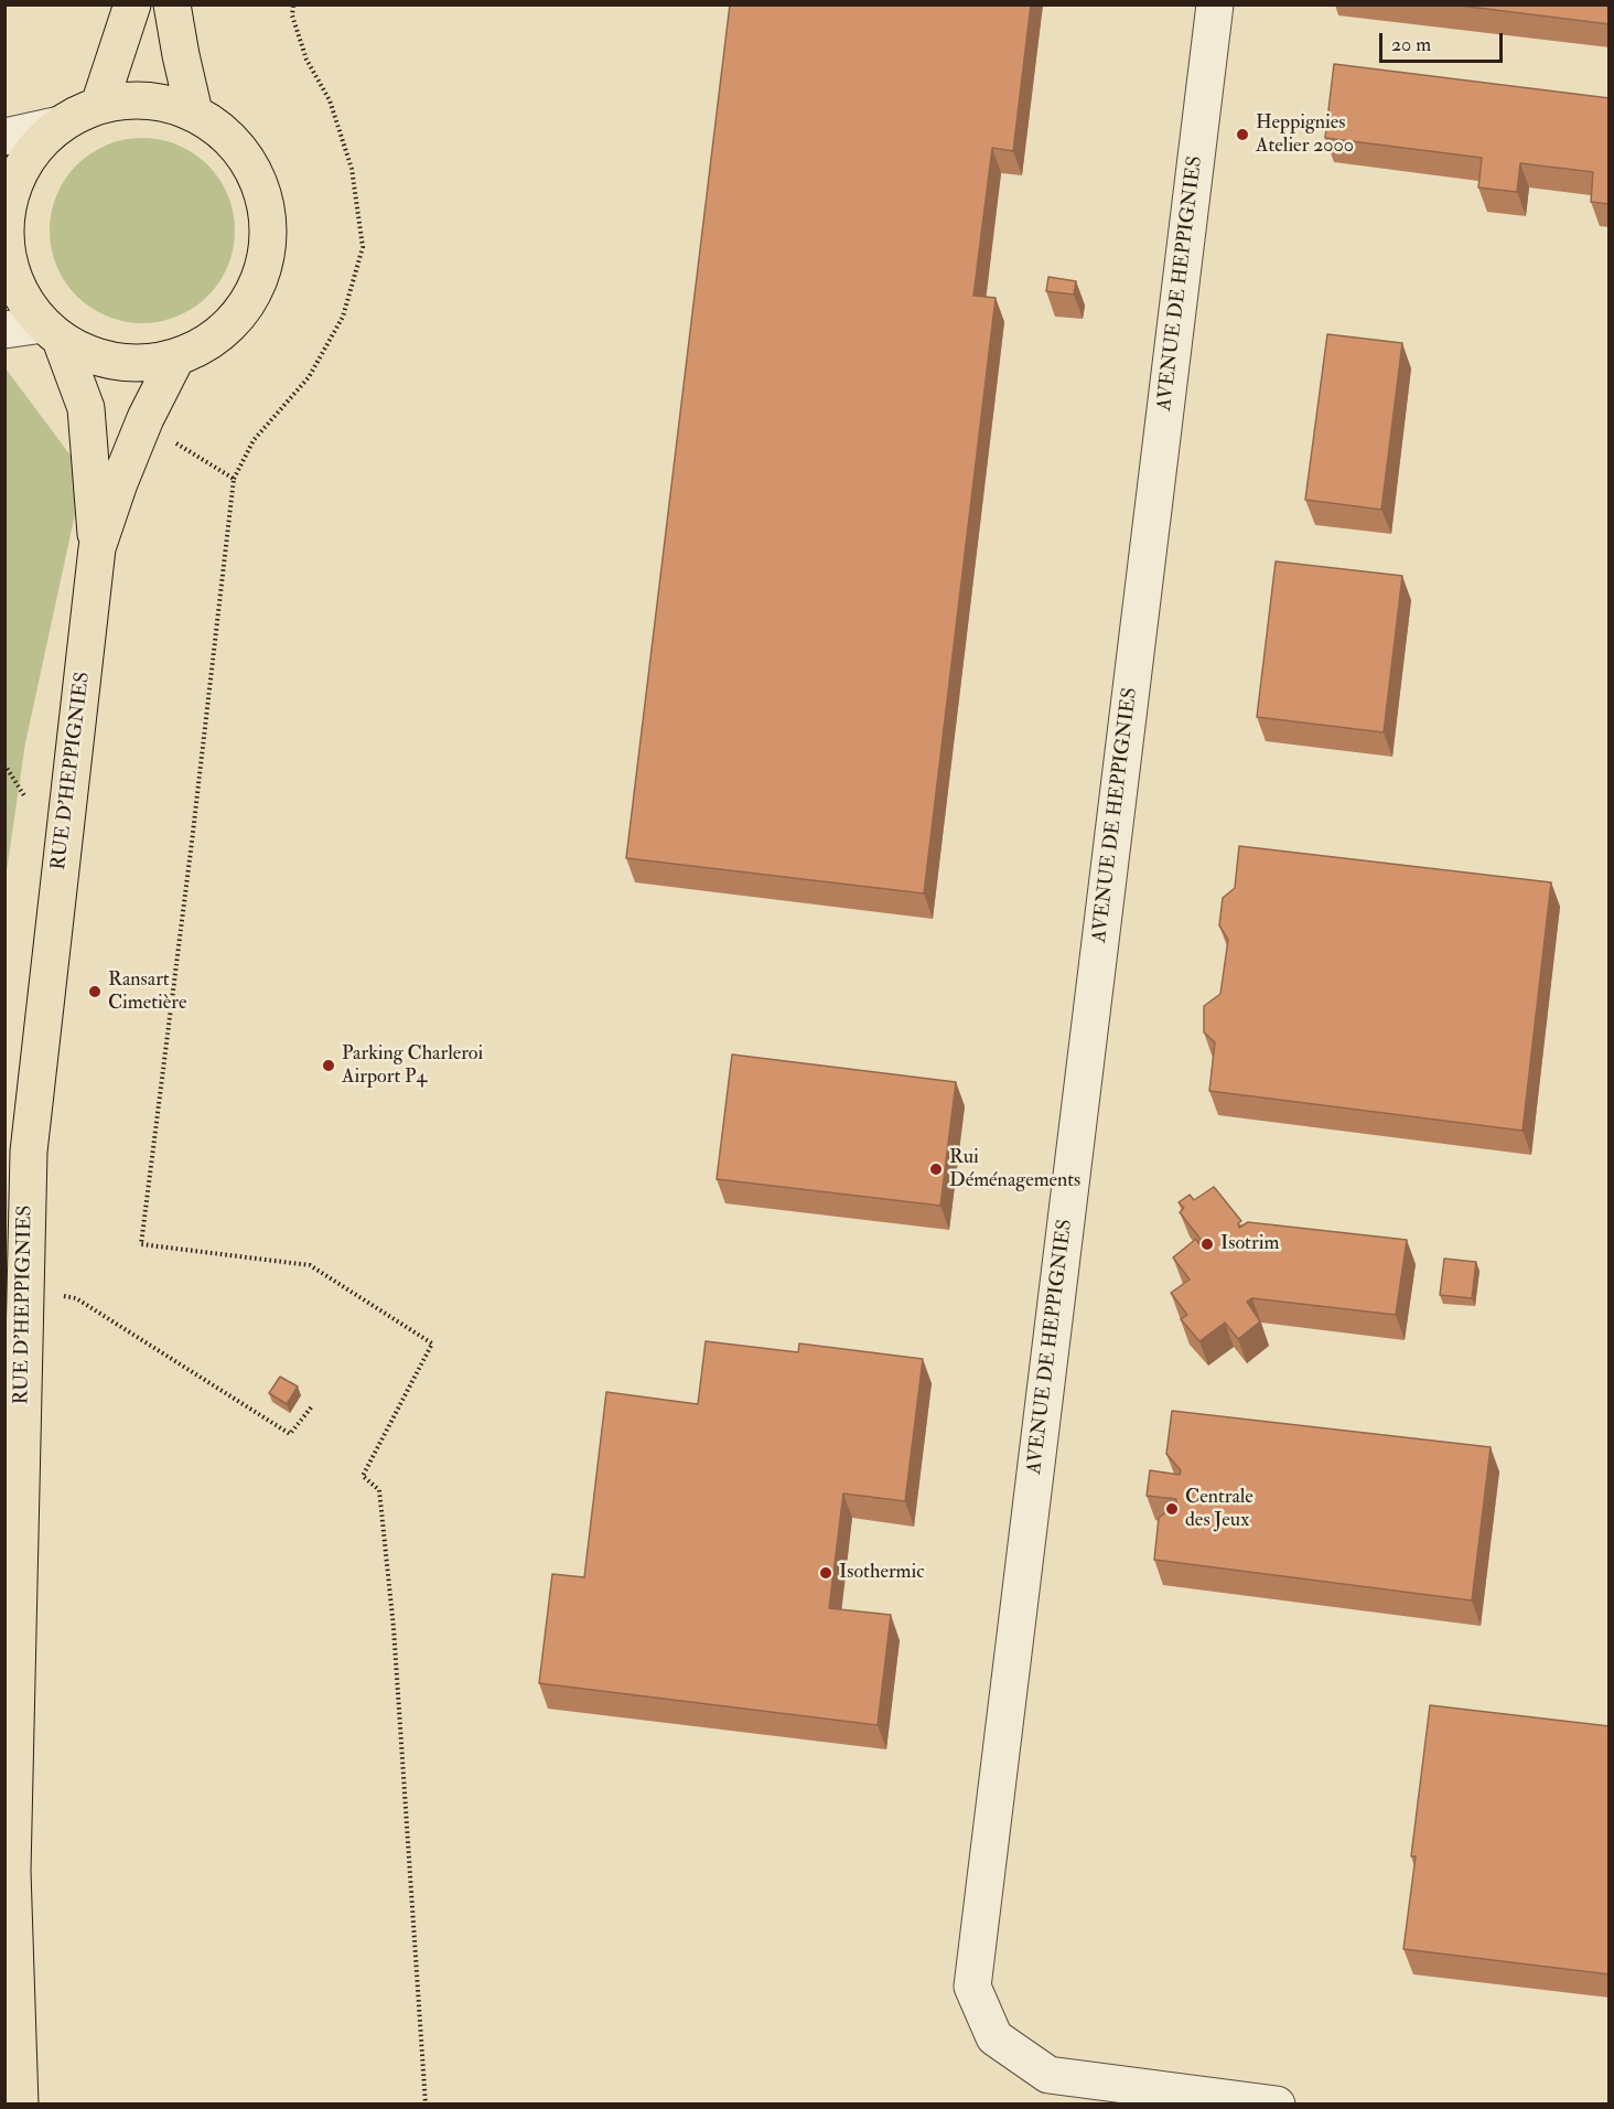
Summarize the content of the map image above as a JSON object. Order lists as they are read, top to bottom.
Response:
{
  "streets": {
    "main road": ["RUE D'HEPPIGNIES"],
    "street": ["AVENUE DE HEPPIGNIES"]
  },
  "places": [
    "Heppignies Atelier 2000",
    "Ransart Cimetière",
    "Parking Charleroi Airport P4",
    "Rui Déménagements",
    "Isotrim",
    "Centrale des Jeux",
    "Isothermic"
  ],
  "scale_bar": "20 m"
}
